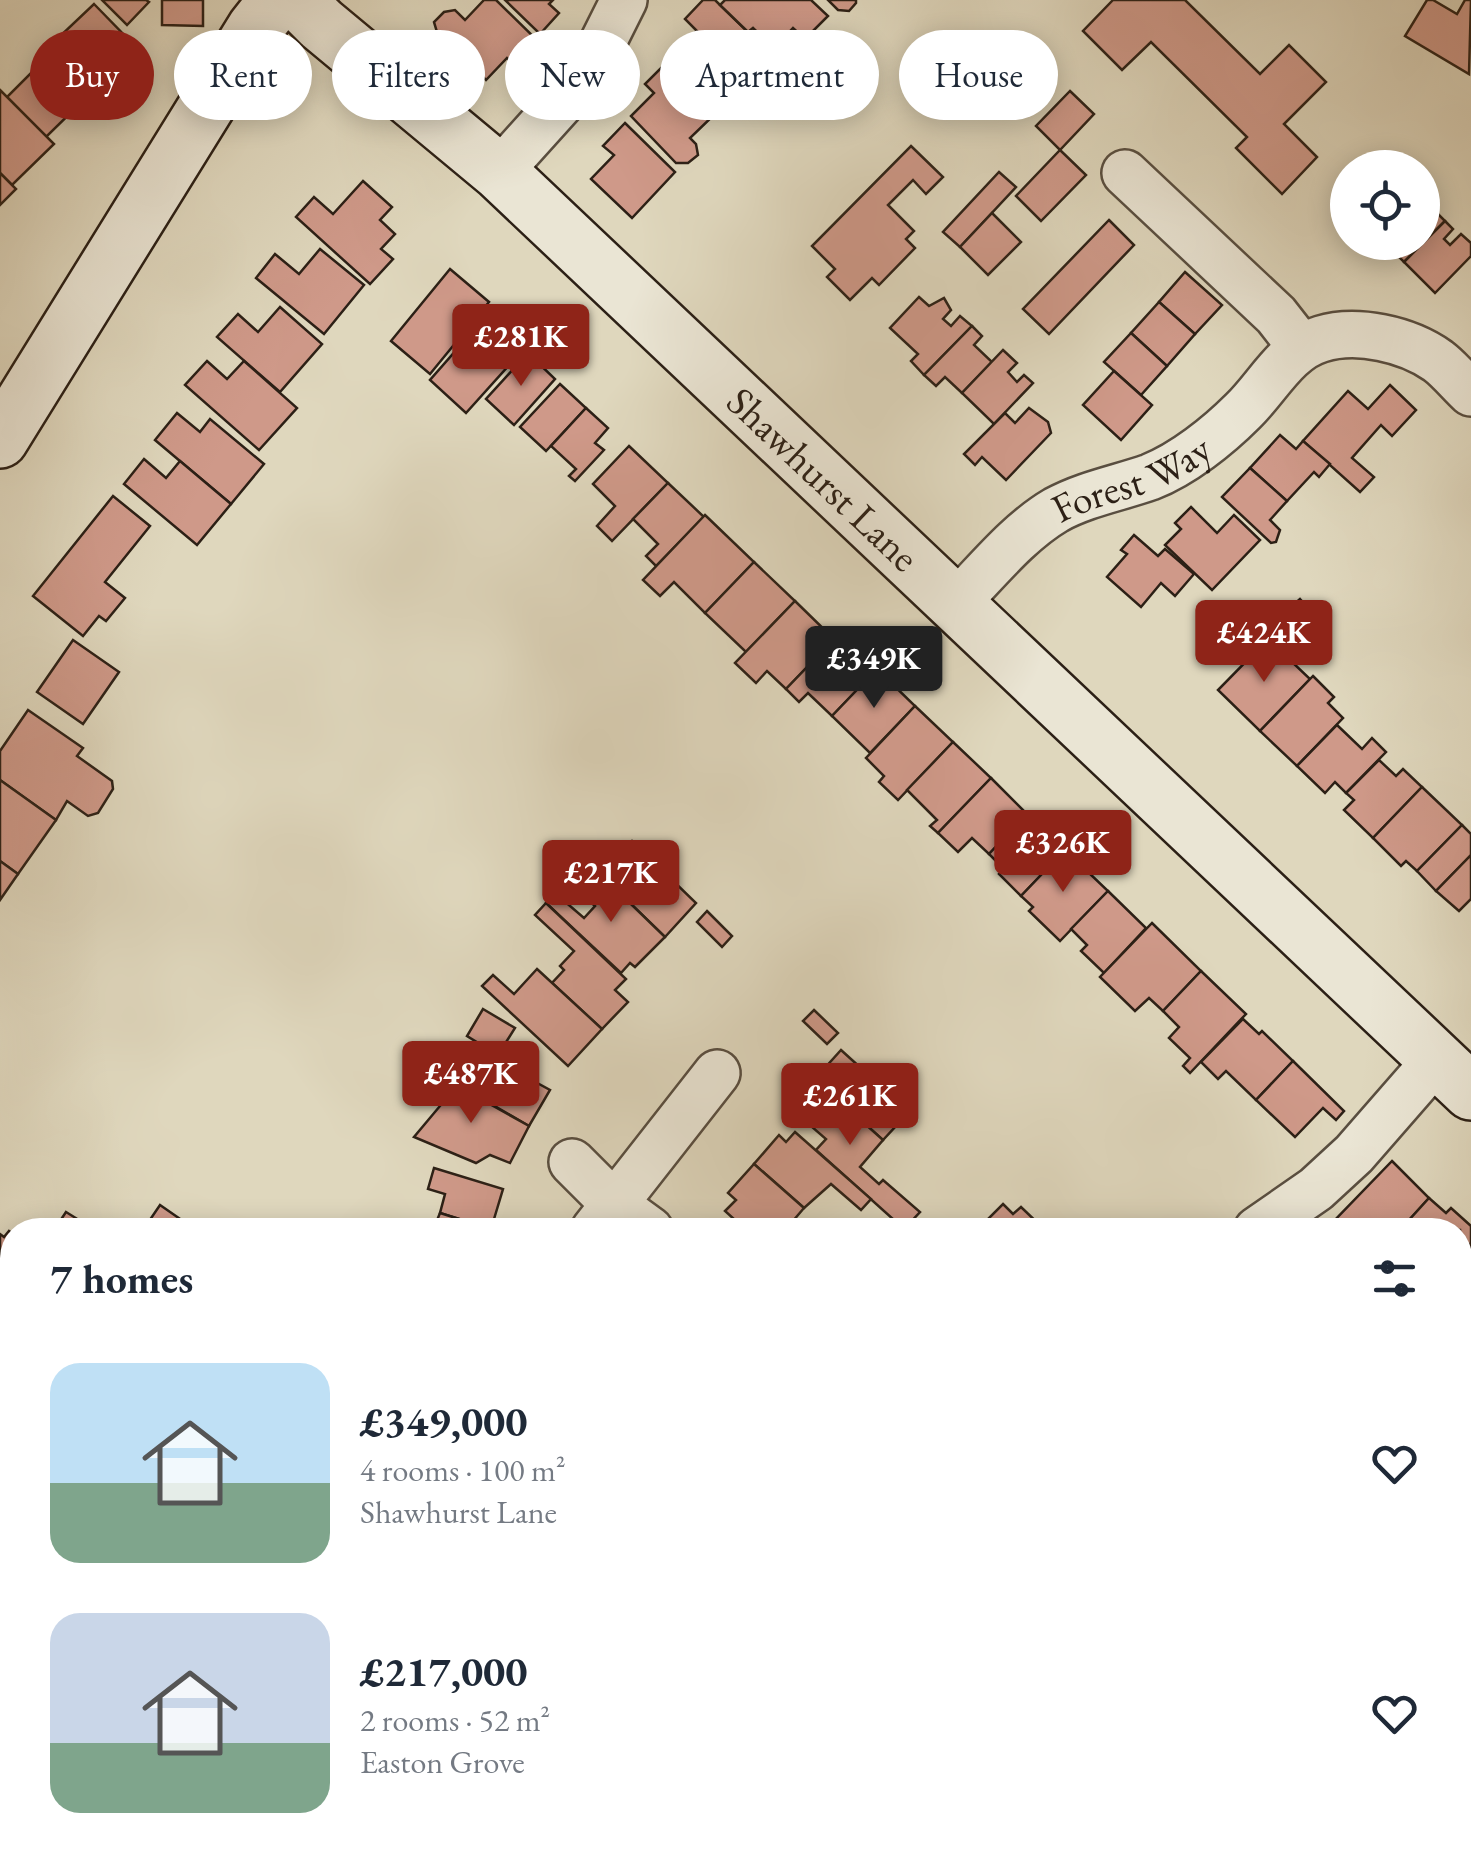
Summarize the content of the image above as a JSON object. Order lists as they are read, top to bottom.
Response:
{
  "streets": {
    "street": ["Forest Way", "Shawhurst Lane"]
  },
  "crossings": [
    ["Forest Way", "Shawhurst Lane"]
  ],
  "page": {
    "chip": [
      "Buy",
      "Rent",
      "Filters",
      "New",
      "Apartment",
      "House"
    ],
    "price": [
      "£281K",
      "£424K",
      "£349K",
      "£326K",
      "£217K",
      "£487K",
      "£261K"
    ],
    "heading": "7 homes",
    "list": [
      {
        "name": "£349,000",
        "note": "4 rooms · 100 m² · Shawhurst Lane"
      },
      {
        "name": "£217,000",
        "note": "2 rooms · 52 m² · Easton Grove"
      }
    ]
  }
}
